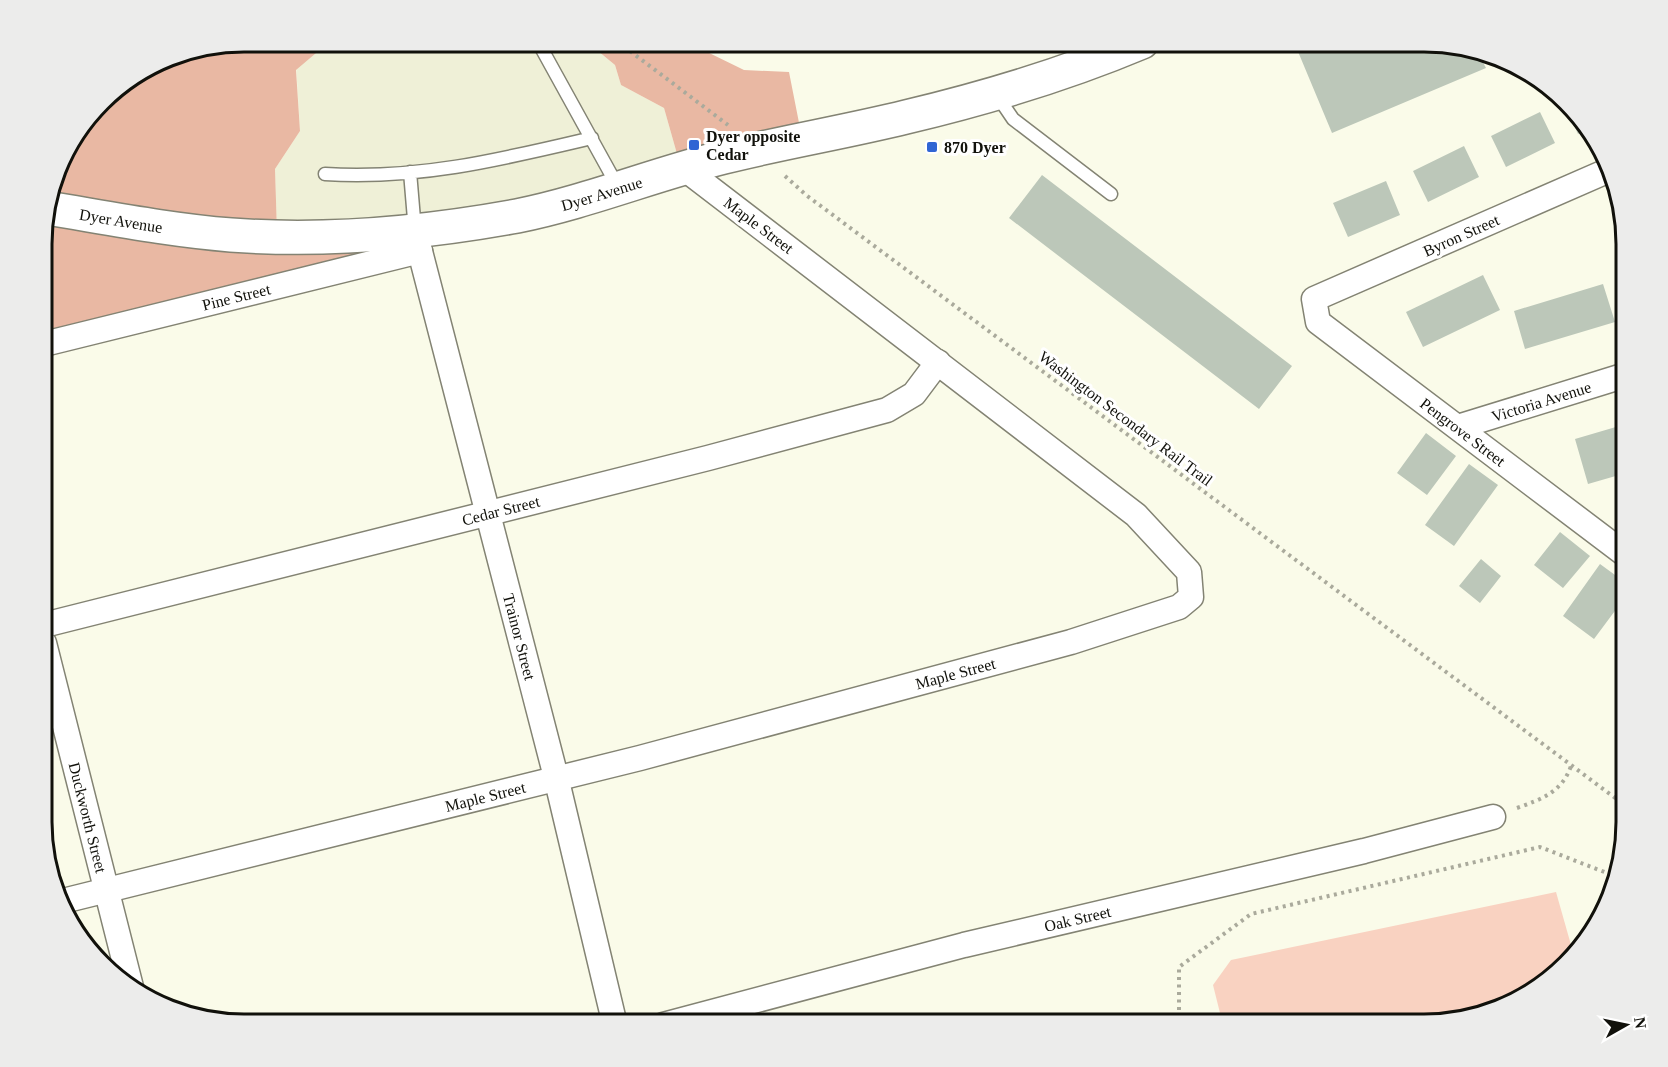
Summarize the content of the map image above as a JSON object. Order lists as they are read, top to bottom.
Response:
{
  "streets": {
    "main road": ["Dyer Avenue"],
    "street": [
      "Maple Street",
      "Byron Street",
      "Pine Street",
      "Victoria Avenue",
      "Pengrove Street",
      "Cedar Street",
      "Trainor Street",
      "Duckworth Street",
      "Oak Street"
    ],
    "path": ["Washington Secondary Rail Trail"]
  },
  "crossings": [
    ["Dyer Avenue", "Maple Street"],
    ["Dyer Avenue", "Pine Street"],
    ["Dyer Avenue", "Washington Secondary Rail Trail"],
    ["Dyer Avenue", "Trainor Street"],
    ["Maple Street", "Cedar Street"],
    ["Maple Street", "Trainor Street"],
    ["Maple Street", "Duckworth Street"],
    ["Byron Street", "Pengrove Street"],
    ["Pine Street", "Trainor Street"],
    ["Victoria Avenue", "Pengrove Street"],
    ["Cedar Street", "Trainor Street"]
  ],
  "places": {
    "transit": ["Dyer opposite Cedar", "870 Dyer"]
  },
  "north": "right"
}
